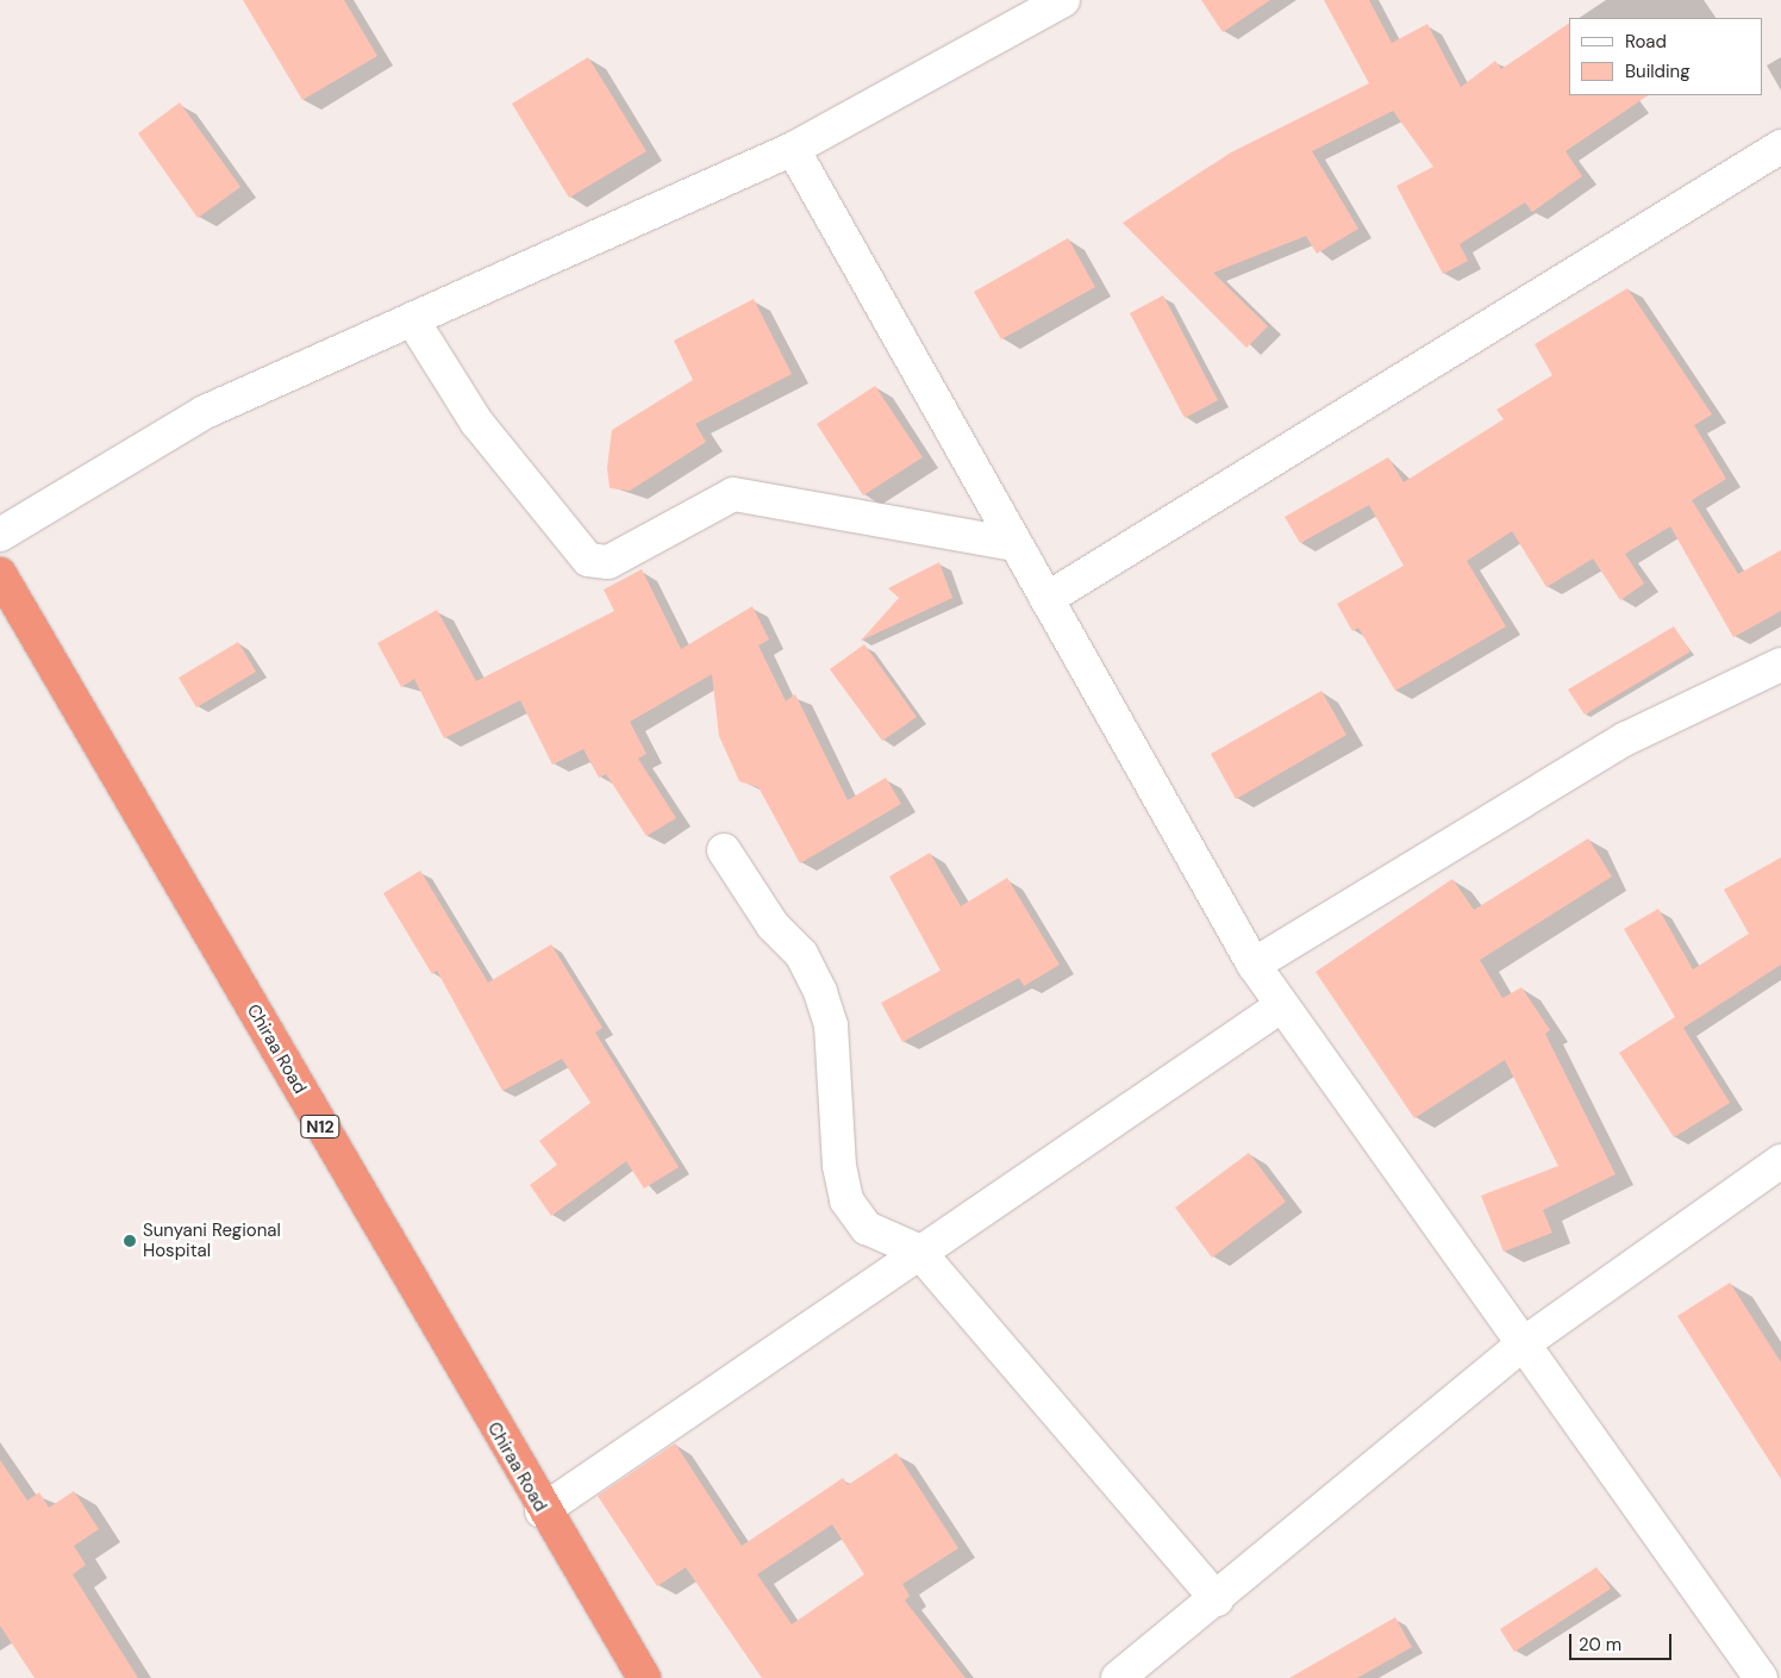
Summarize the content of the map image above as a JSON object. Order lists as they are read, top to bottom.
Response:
{
  "streets": {
    "highway": ["Chiraa Road", "N12"]
  },
  "places": ["Sunyani Regional Hospital"],
  "legend": ["Road", "Building"],
  "scale_bar": "20 m"
}
